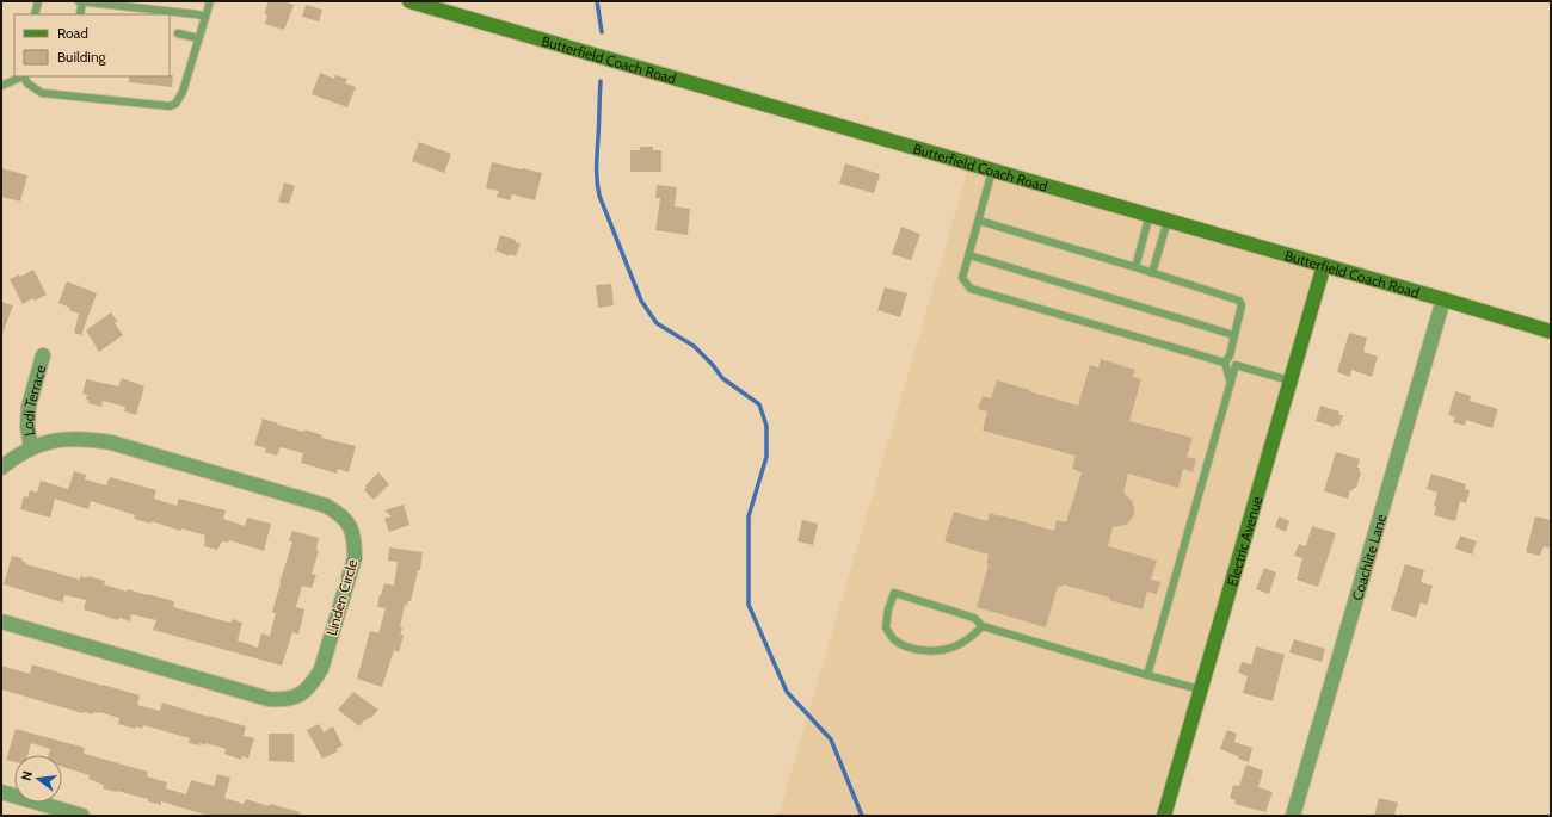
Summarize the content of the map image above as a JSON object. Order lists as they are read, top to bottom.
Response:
{
  "streets": {
    "main road": ["Butterfield Coach Road", "Electric Avenue"],
    "street": ["Lodi Terrace", "Coachlite Lane", "Linden Circle"]
  },
  "crossings": [
    ["Butterfield Coach Road", "Electric Avenue"],
    ["Butterfield Coach Road", "Coachlite Lane"],
    ["Lodi Terrace", "Linden Circle"]
  ],
  "legend": ["Road", "Building"],
  "north": "left"
}
